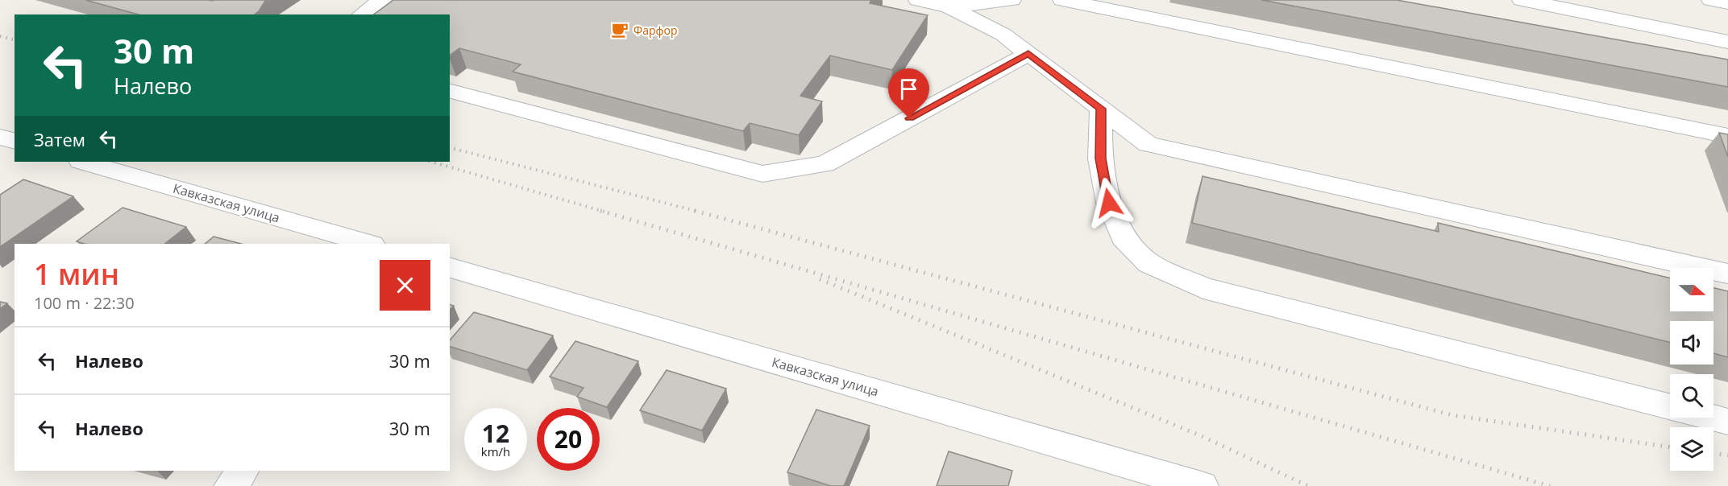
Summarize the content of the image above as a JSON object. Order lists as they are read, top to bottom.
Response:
{
  "streets": {
    "street": ["Кавказская улица"]
  },
  "places": {
    "cafe": ["Фарфор"]
  },
  "north": "right",
  "page": {
    "turn": ["30 m", "Налево"],
    "then": "Затем",
    "heading": ["1 мин", "100 m · 22:30"],
    "list": [
      {
        "name": "Налево",
        "value": "30 m"
      },
      {
        "name": "Налево",
        "value": "30 m"
      }
    ],
    "speed": "12 km/h",
    "limit": "20"
  }
}
